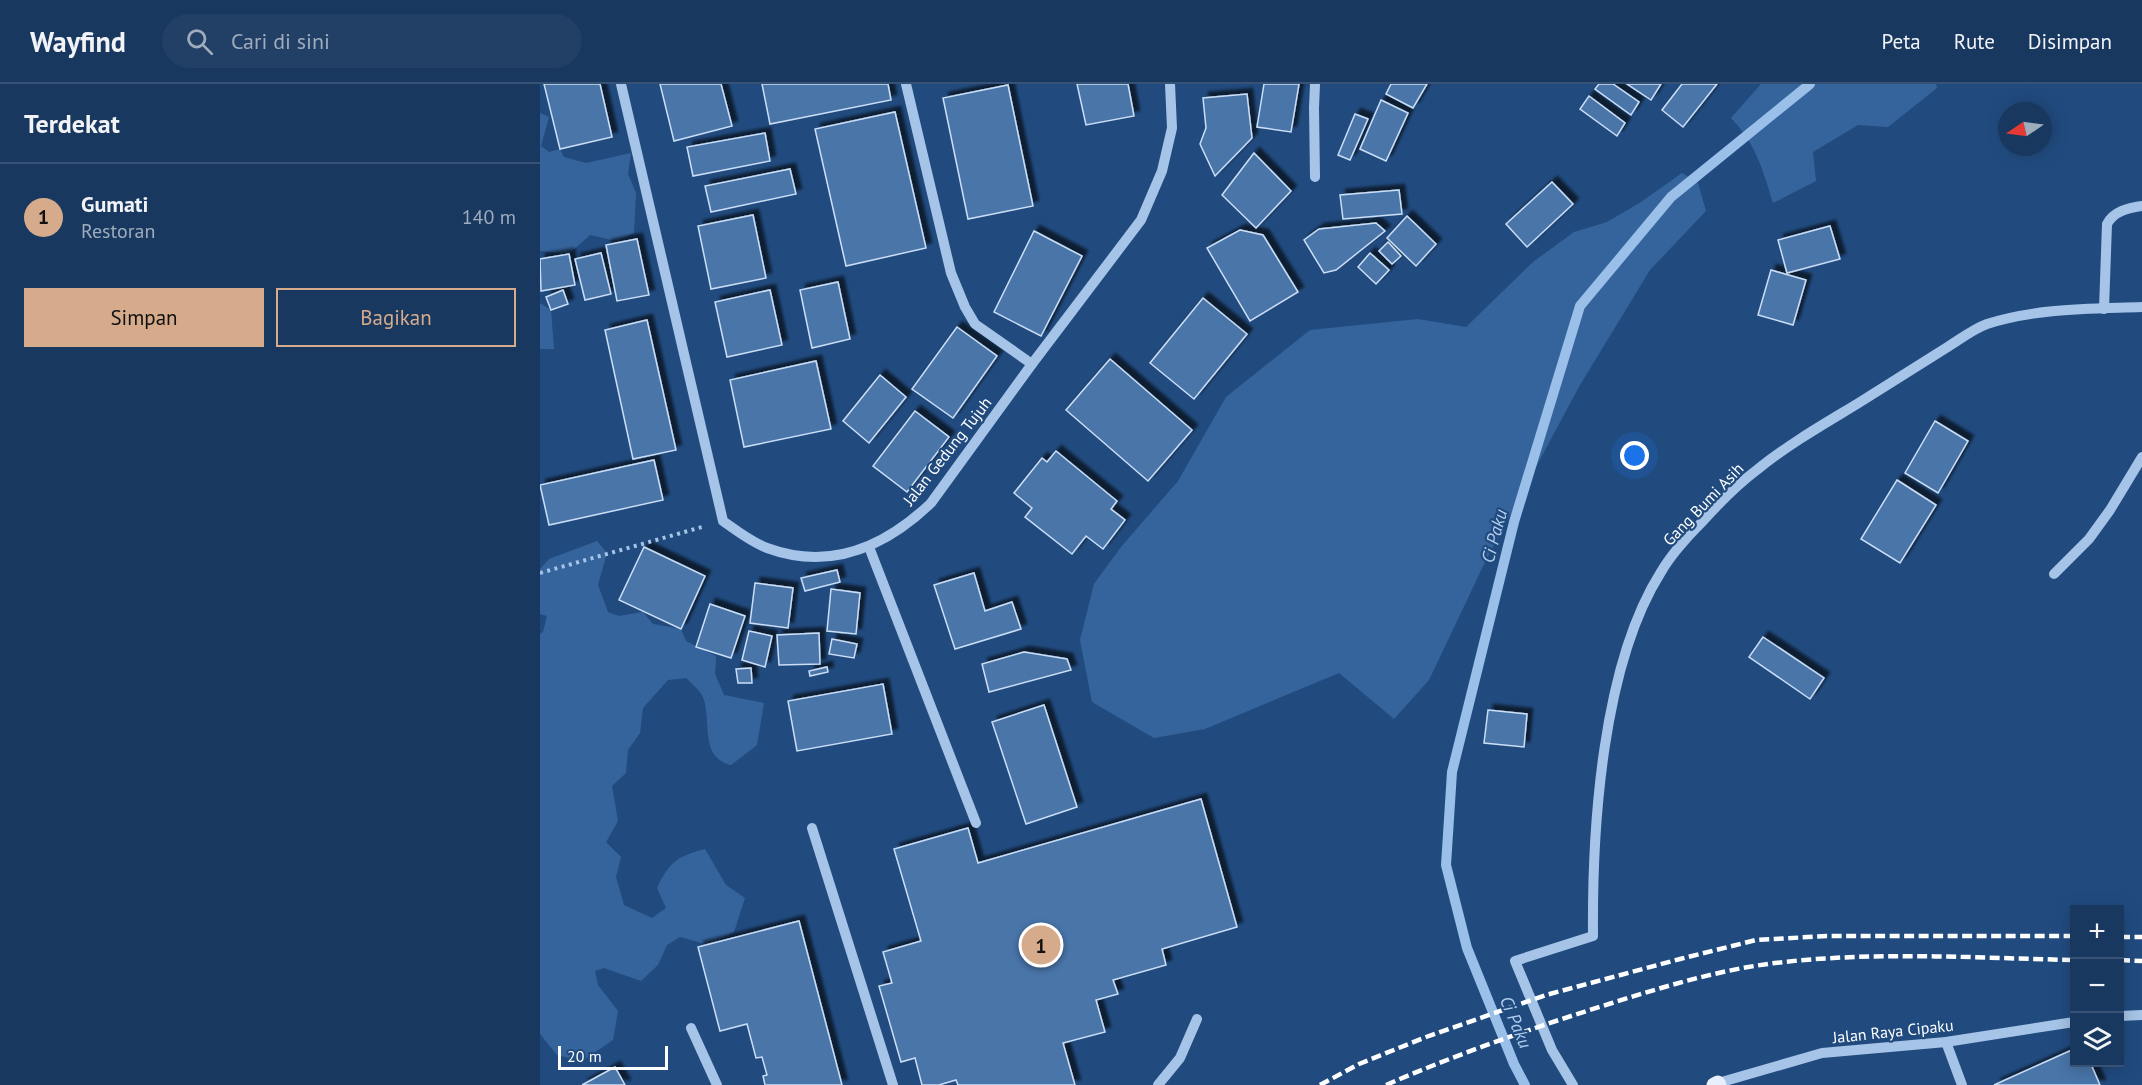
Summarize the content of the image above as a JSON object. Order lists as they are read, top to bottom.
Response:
{
  "streets": {
    "street": ["Jalan Gedung Tujuh", "Gang Bumi Asih", "Jalan Raya Cipaku"]
  },
  "water": ["Ci Paku"],
  "scale_bar": "20 m",
  "north": "left",
  "page": {
    "header": "Wayfind",
    "search": "Cari di sini",
    "nav": ["Peta", "Rute", "Disimpan"],
    "heading": "Terdekat",
    "list": [
      {
        "mark": "1",
        "name": "Gumati",
        "note": "Restoran",
        "value": "140 m"
      }
    ],
    "buttons": ["Simpan", "Bagikan"],
    "map_buttons": ["+", "−"],
    "pins": "1",
    "scale": "20 m"
  }
}
